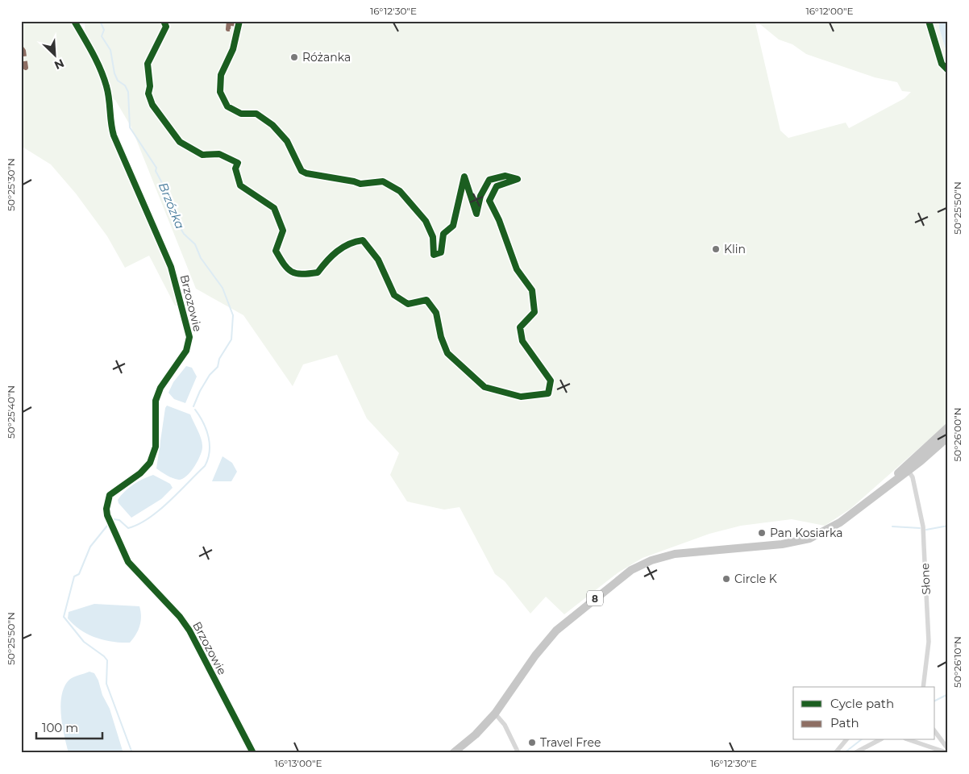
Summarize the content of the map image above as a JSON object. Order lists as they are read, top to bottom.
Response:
{
  "streets": {
    "highway": ["8"],
    "street": ["Brzozowie", "Słone"]
  },
  "crossings": [
    ["Słone", "8"]
  ],
  "water": ["Brzózka"],
  "places": [
    "Różanka",
    "Klin",
    "Pan Kosiarka",
    "Circle K",
    "Travel Free"
  ],
  "legend": ["Cycle path", "Path"],
  "scale_bar": "100 m",
  "north": "bottom right",
  "coordinates": [
    "16°12'30\"E",
    "16°12'00\"E",
    "50°25'30\"N",
    "50°25'50\"N",
    "50°25'40\"N",
    "50°26'00\"N",
    "50°26'10\"N",
    "16°13'00\"E"
  ]
}
